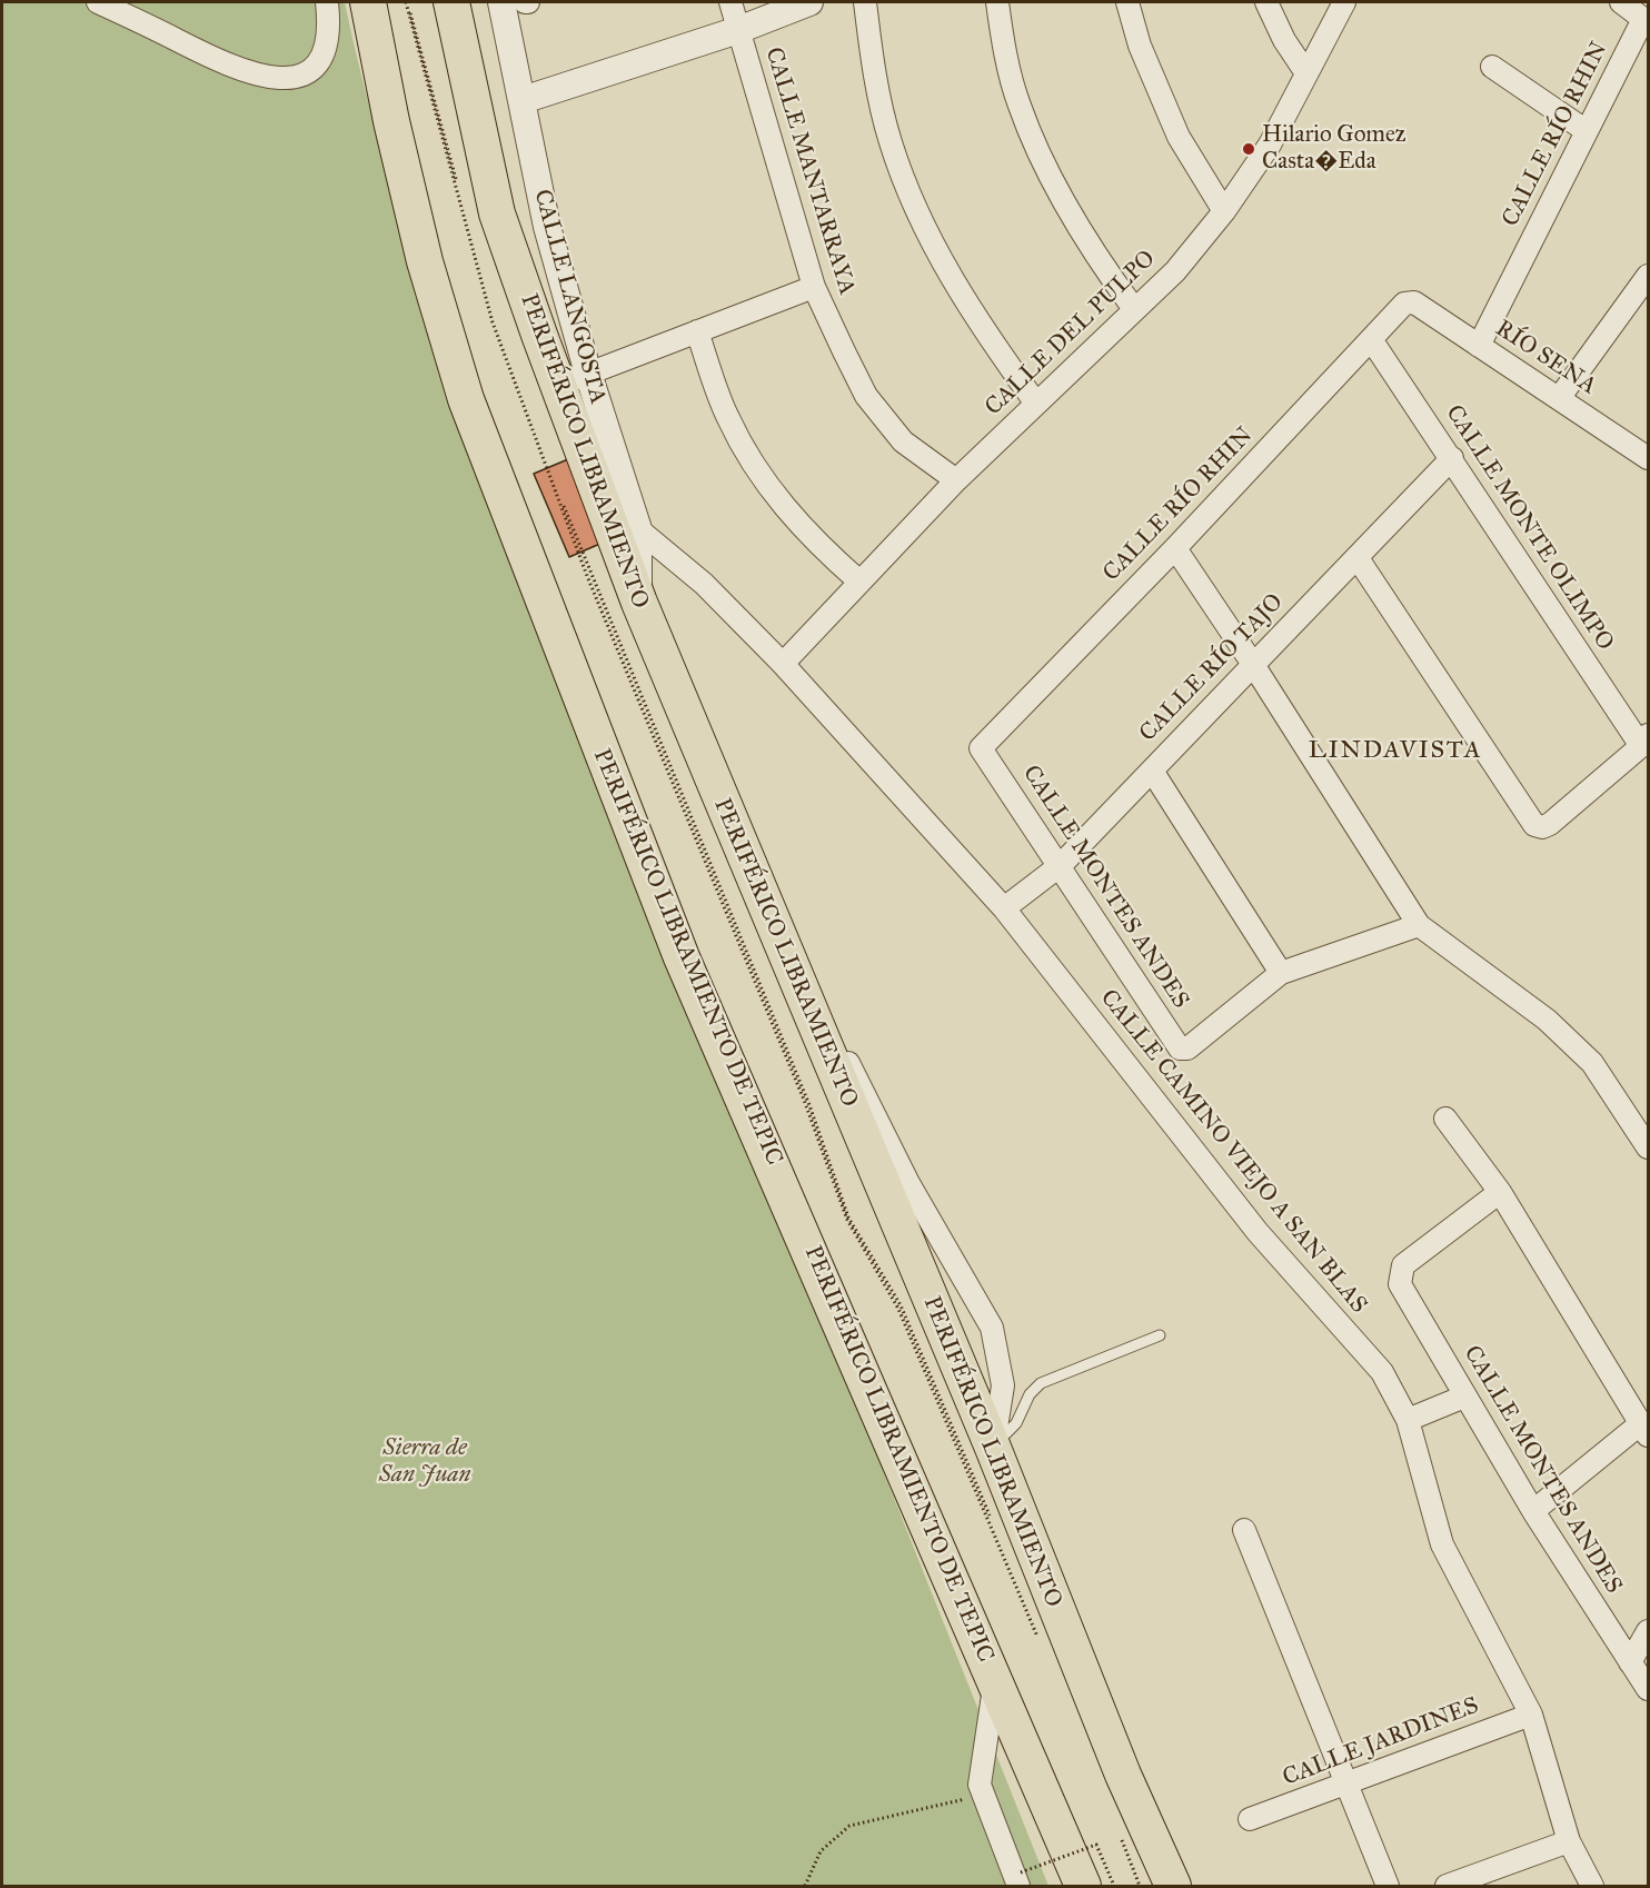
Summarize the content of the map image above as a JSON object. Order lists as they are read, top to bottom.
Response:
{
  "streets": {
    "highway": ["PERIFÉRICO LIBRAMIENTO", "PERIFÉRICO LIBRAMIENTO DE TEPIC"],
    "street": [
      "CALLE RÍO RHIN",
      "CALLE MANTARRAYA",
      "CALLE LANGOSTA",
      "CALLE DEL PULPO",
      "RÍO SENA",
      "CALLE MONTE OLIMPO",
      "CALLE RÍO TAJO",
      "CALLE MONTES ANDES",
      "CALLE CAMINO VIEJO A SAN BLAS",
      "CALLE JARDINES"
    ]
  },
  "crossings": [
    ["CALLE RÍO RHIN", "RÍO SENA"],
    ["CALLE RÍO RHIN", "CALLE MONTE OLIMPO"],
    ["CALLE RÍO RHIN", "CALLE MONTES ANDES"],
    ["CALLE MANTARRAYA", "CALLE DEL PULPO"],
    ["CALLE LANGOSTA", "PERIFÉRICO LIBRAMIENTO"],
    ["CALLE DEL PULPO", "CALLE CAMINO VIEJO A SAN BLAS"],
    ["CALLE MONTE OLIMPO", "CALLE RÍO TAJO"],
    ["CALLE RÍO TAJO", "CALLE MONTES ANDES"],
    ["CALLE RÍO TAJO", "CALLE CAMINO VIEJO A SAN BLAS"],
    ["CALLE CAMINO VIEJO A SAN BLAS", "CALLE JARDINES"]
  ],
  "districts": ["LINDAVISTA"],
  "parks": ["Sierra de San Juan"],
  "places": ["Hilario Gomez Casta�Eda"]
}
